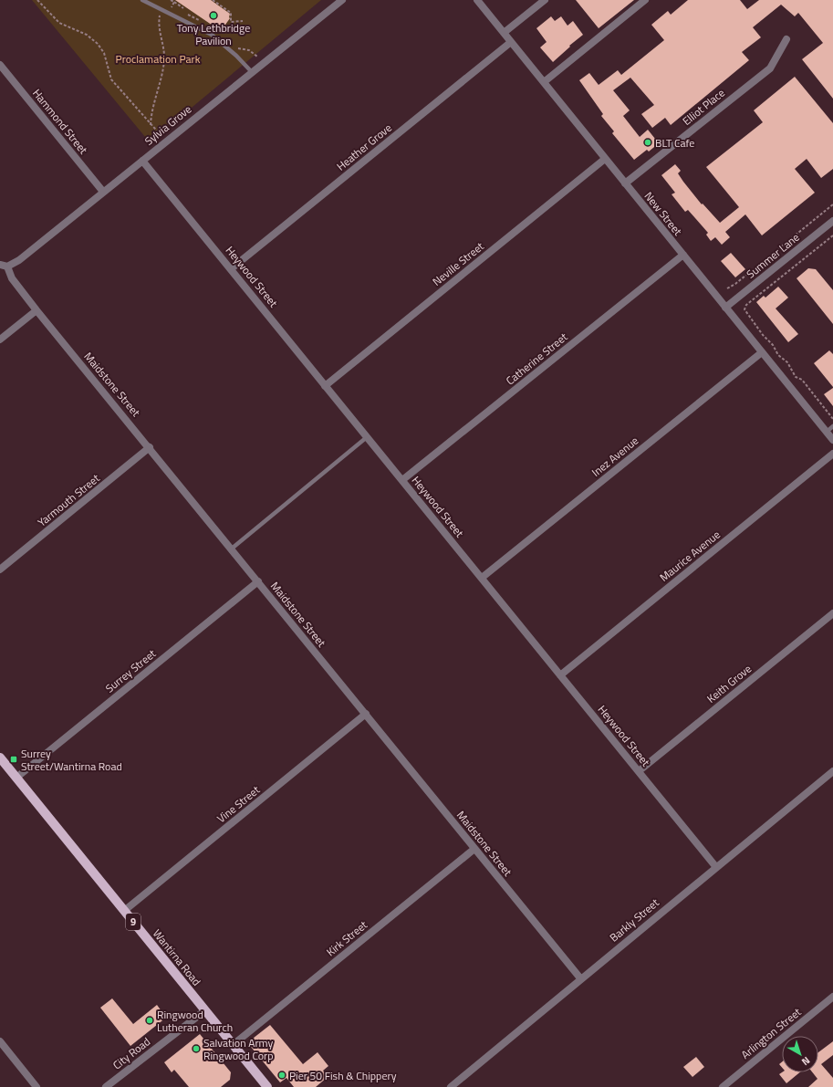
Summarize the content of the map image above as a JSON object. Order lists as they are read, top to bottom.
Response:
{
  "streets": {
    "main road": ["9", "Wantirna Road"],
    "street": [
      "Elliot Place",
      "Hammond Street",
      "Sylvia Grove",
      "Heather Grove",
      "New Street",
      "Summer Lane",
      "Neville Street",
      "Heywood Street",
      "Catherine Street",
      "Maidstone Street",
      "Inez Avenue",
      "Yarmouth Street",
      "Maurice Avenue",
      "Surrey Street",
      "Keith Grove",
      "Vine Street",
      "Barkly Street",
      "Kirk Street",
      "Arlington Street",
      "City Road"
    ]
  },
  "crossings": [
    ["Elliot Place", "New Street"],
    ["Hammond Street", "Sylvia Grove"],
    ["Sylvia Grove", "Heywood Street"],
    ["Sylvia Grove", "Maidstone Street"],
    ["Heather Grove", "New Street"],
    ["Heather Grove", "Heywood Street"],
    ["New Street", "Summer Lane"],
    ["New Street", "Neville Street"],
    ["New Street", "Catherine Street"],
    ["New Street", "Inez Avenue"],
    ["Neville Street", "Heywood Street"],
    ["Heywood Street", "Catherine Street"],
    ["Heywood Street", "Inez Avenue"],
    ["Heywood Street", "Maurice Avenue"],
    ["Heywood Street", "Keith Grove"],
    ["Heywood Street", "Barkly Street"],
    ["Maidstone Street", "Yarmouth Street"],
    ["Maidstone Street", "Surrey Street"],
    ["Maidstone Street", "Vine Street"],
    ["Maidstone Street", "Barkly Street"],
    ["Maidstone Street", "Kirk Street"],
    ["Surrey Street", "Wantirna Road"],
    ["Vine Street", "Wantirna Road"],
    ["Kirk Street", "Wantirna Road"],
    ["Wantirna Road", "City Road"]
  ],
  "parks": ["Proclamation Park"],
  "places": {
    "other": [
      "Tony Lethbridge Pavilion",
      "BLT Cafe",
      "Ringwood Lutheran Church",
      "Salvation Army Ringwood Corp",
      "Pier 50 Fish & Chippery"
    ],
    "transit": ["Surrey Street/Wantirna Road"]
  },
  "north": "bottom right"
}
